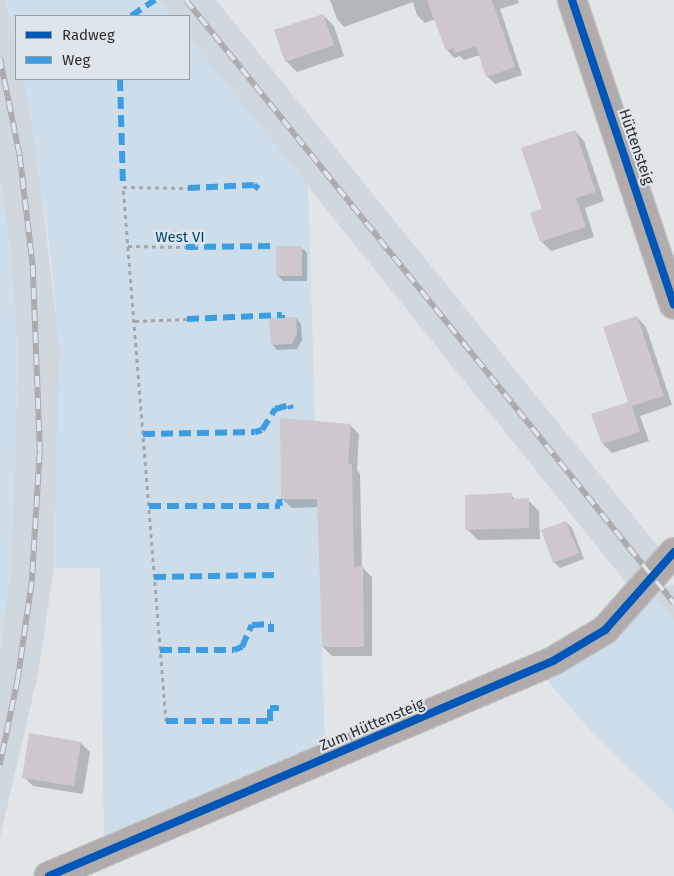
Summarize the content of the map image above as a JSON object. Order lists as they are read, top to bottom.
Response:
{
  "streets": {
    "street": ["Hüttensteig", "Zum Hüttensteig"]
  },
  "parks": ["West VI"],
  "legend": ["Radweg", "Weg"]
}
